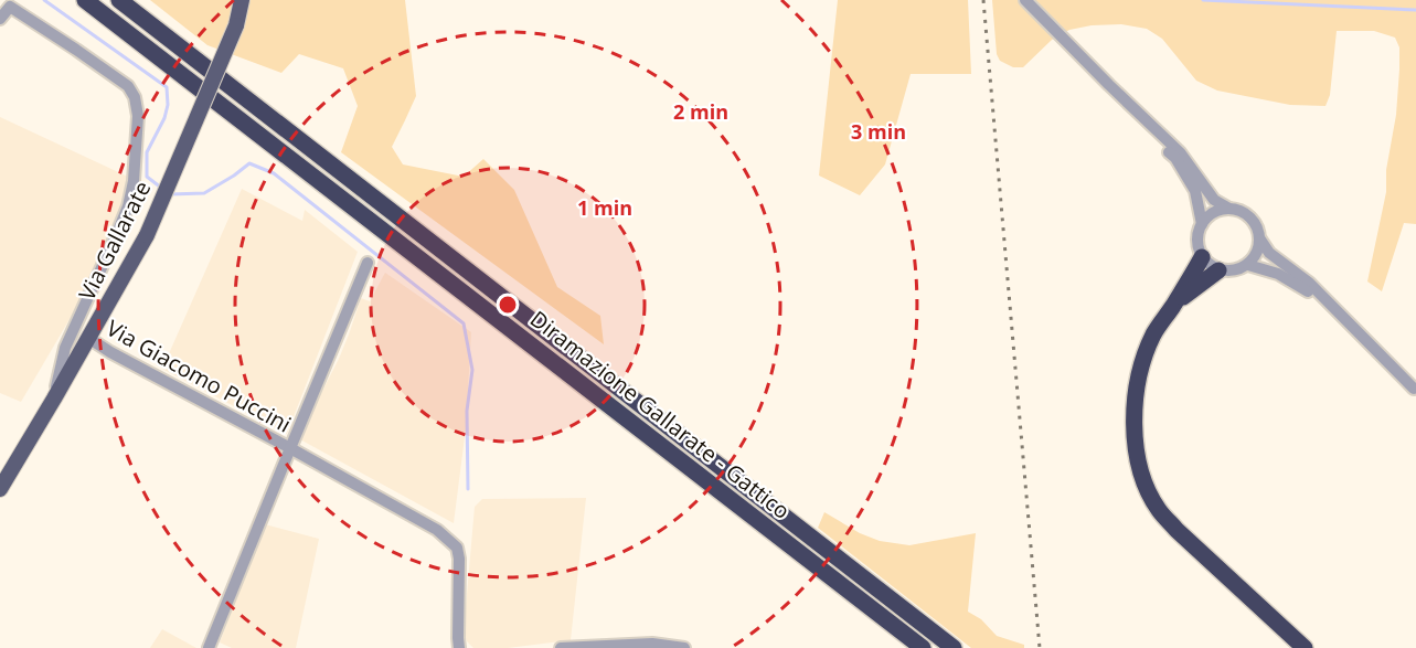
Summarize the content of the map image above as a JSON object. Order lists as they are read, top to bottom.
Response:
{
  "streets": {
    "highway": ["Diramazione Gallarate - Gattico"],
    "main road": ["Via Gallarate"],
    "street": ["Via Giacomo Puccini"]
  },
  "crossings": [
    ["Via Gallarate", "Via Giacomo Puccini"]
  ],
  "rings": ["2 min", "3 min", "1 min"]
}
